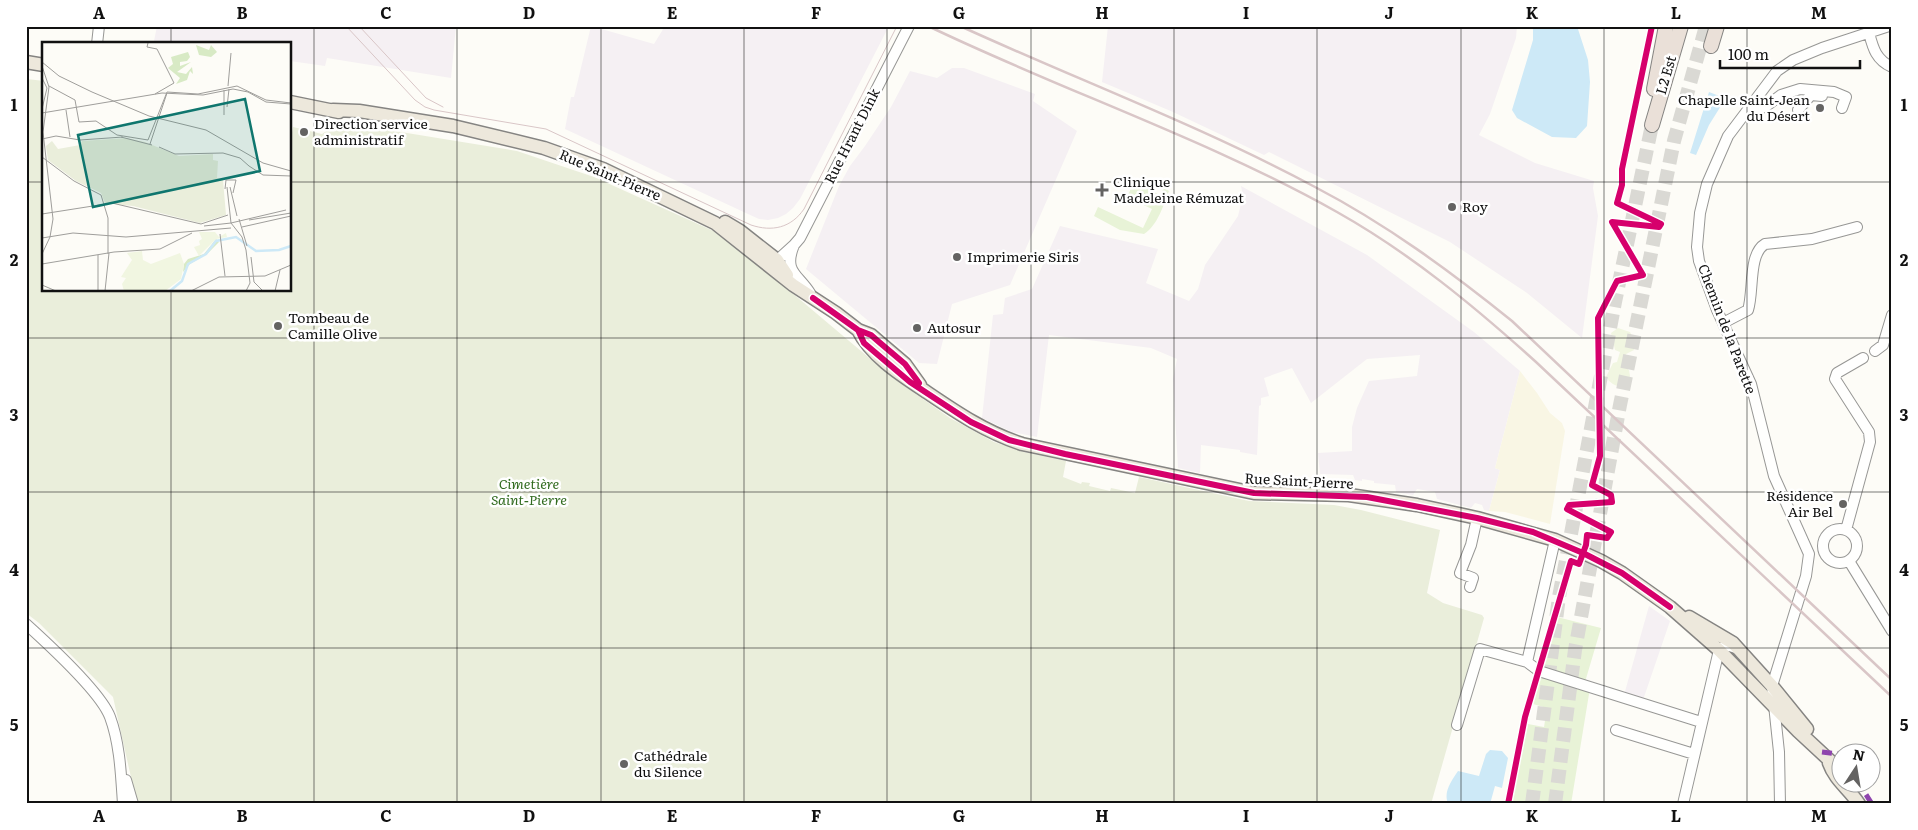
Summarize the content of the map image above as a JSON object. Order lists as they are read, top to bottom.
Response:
{
  "streets": {
    "highway": ["L2 Est"],
    "main road": ["Rue Saint-Pierre"],
    "street": ["Rue Hrant Dink", "Chemin de la Parette"]
  },
  "crossings": [
    ["Rue Hrant Dink", "Rue Saint-Pierre"]
  ],
  "parks": ["Cimetière Saint-Pierre"],
  "places": {
    "other": [
      "Chapelle Saint-Jean du Désert",
      "Direction service administratif",
      "Roy",
      "Imprimerie Siris",
      "Tombeau de Camille Olive",
      "Autosur",
      "Résidence Air Bel",
      "Cathédrale du Silence"
    ],
    "health": ["Clinique Madeleine Rémuzat"]
  },
  "scale_bar": "100 m",
  "north": "top",
  "grid": {
    "columns": [
      "A",
      "B",
      "C",
      "D",
      "E",
      "F",
      "G",
      "H",
      "I",
      "J",
      "K",
      "L",
      "M"
    ],
    "rows": [
      "1",
      "2",
      "3",
      "4",
      "5"
    ]
  }
}
